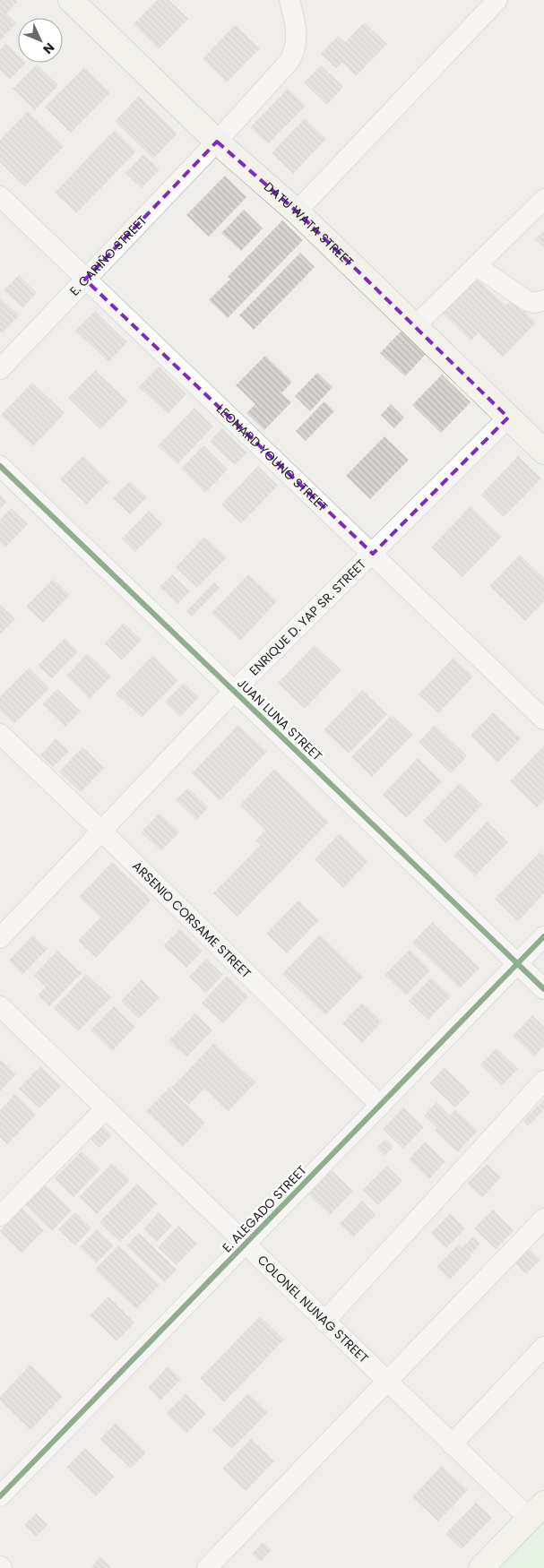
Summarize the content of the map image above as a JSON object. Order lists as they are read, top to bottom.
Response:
{
  "streets": {
    "street": [
      "DATU WATA STREET",
      "E. CARIÑO STREET",
      "LEONARD YOUNG STREET",
      "ENRIQUE D. YAP SR. STREET",
      "JUAN LUNA STREET",
      "ARSENIO CORSAME STREET",
      "E. ALEGADO STREET",
      "COLONEL NUNAG STREET"
    ]
  },
  "crossings": [
    ["DATU WATA STREET", "E. CARIÑO STREET"],
    ["DATU WATA STREET", "ENRIQUE D. YAP SR. STREET"],
    ["E. CARIÑO STREET", "LEONARD YOUNG STREET"],
    ["LEONARD YOUNG STREET", "ENRIQUE D. YAP SR. STREET"],
    ["ENRIQUE D. YAP SR. STREET", "JUAN LUNA STREET"],
    ["ENRIQUE D. YAP SR. STREET", "ARSENIO CORSAME STREET"],
    ["JUAN LUNA STREET", "E. ALEGADO STREET"],
    ["ARSENIO CORSAME STREET", "E. ALEGADO STREET"],
    ["E. ALEGADO STREET", "COLONEL NUNAG STREET"]
  ],
  "north": "bottom right"
}
